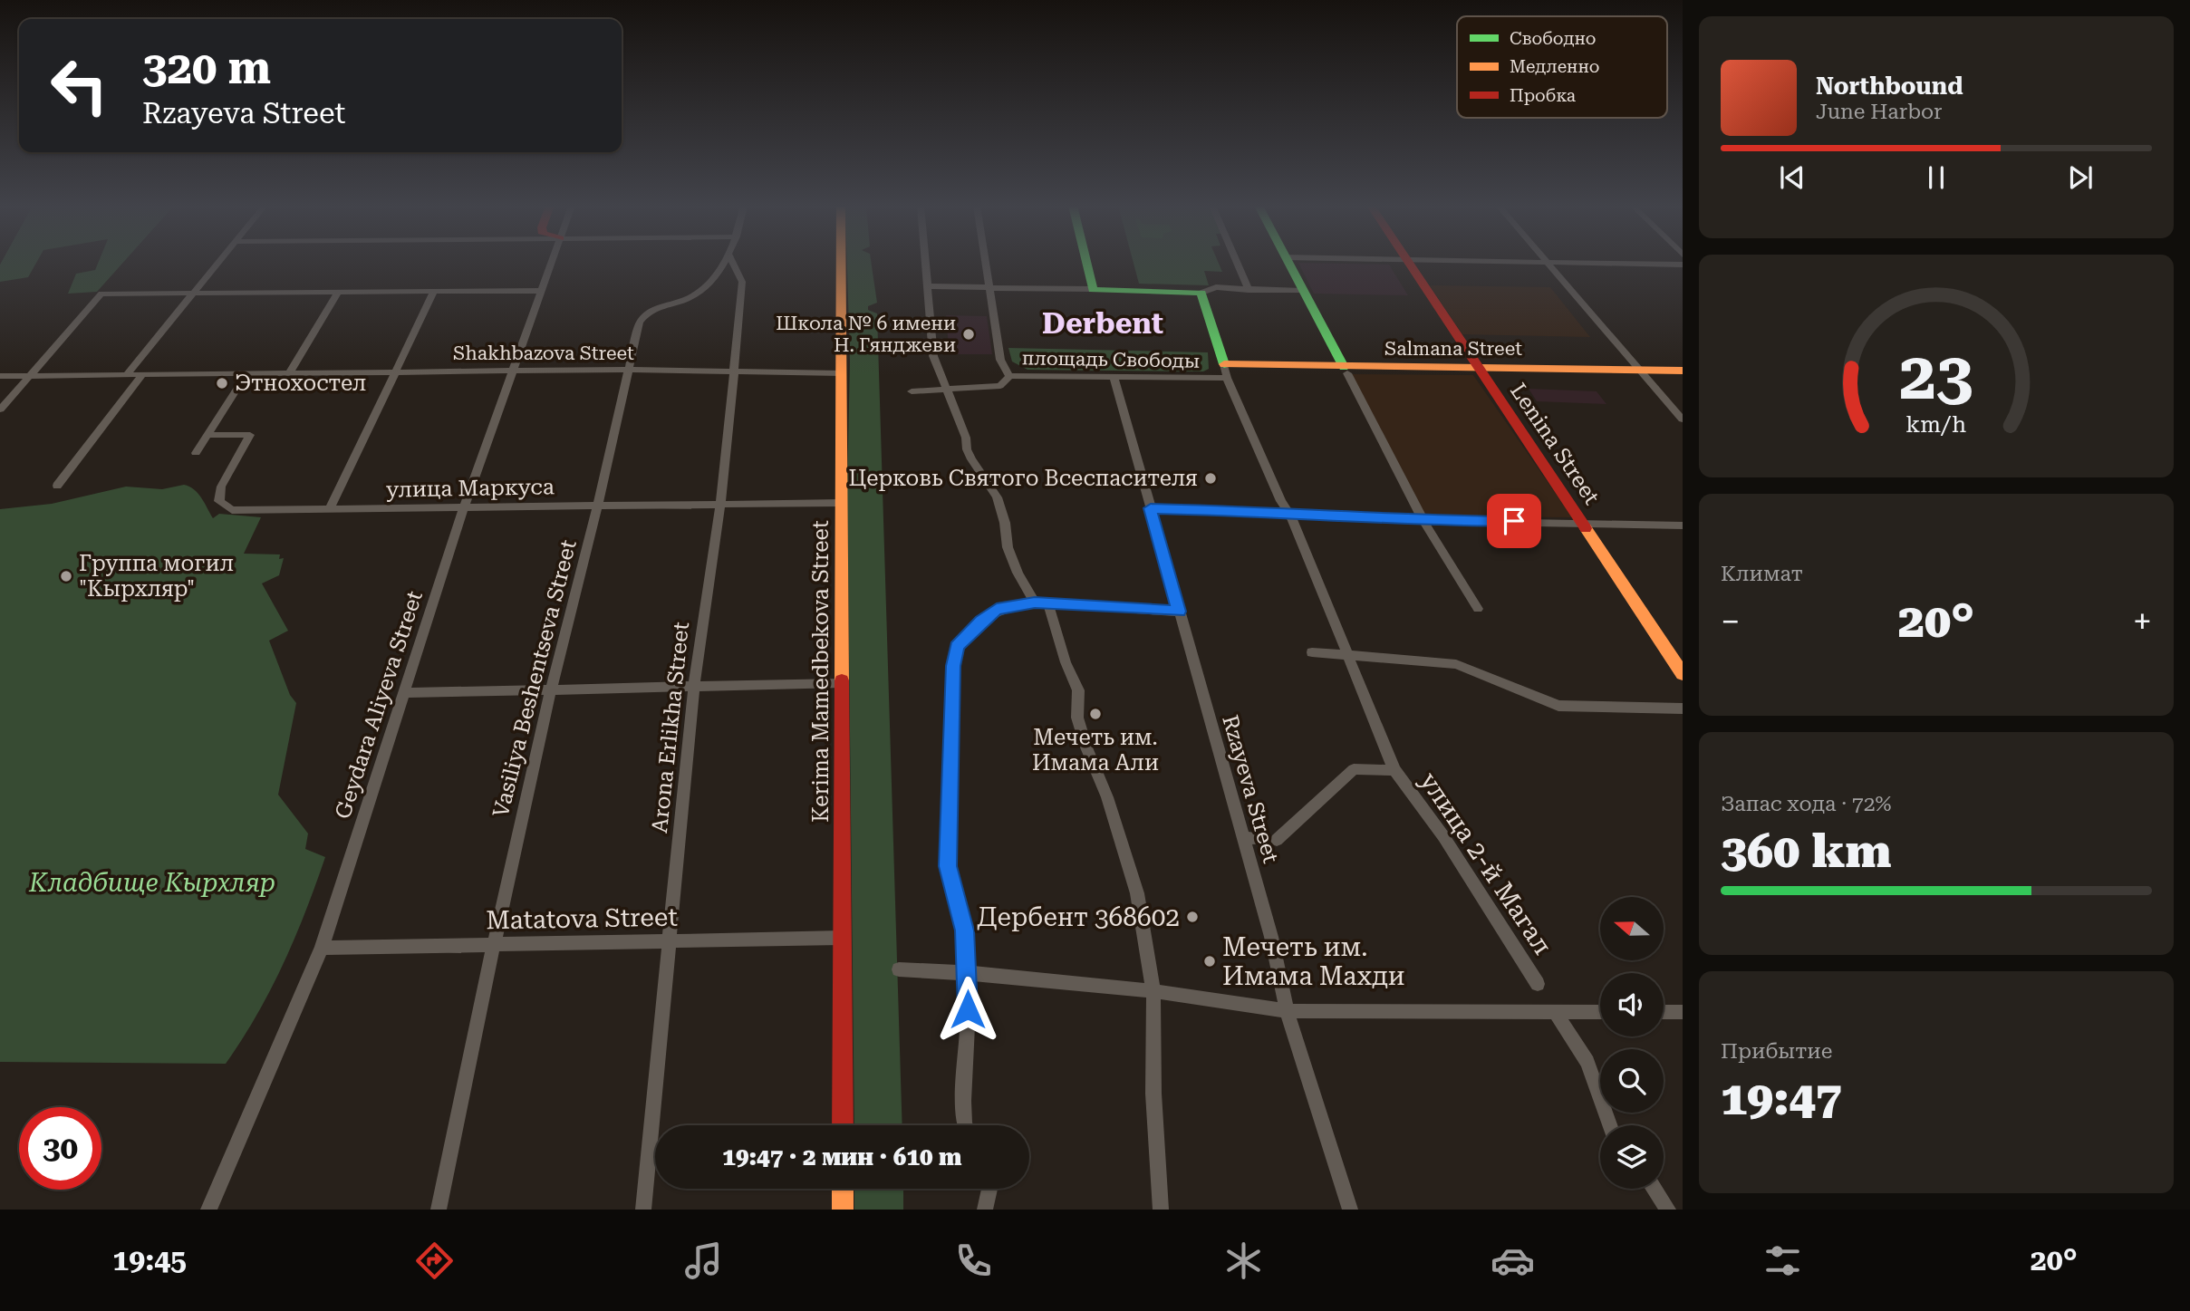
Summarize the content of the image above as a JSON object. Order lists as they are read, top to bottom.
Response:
{
  "streets": {
    "street": [
      "Salmana Street",
      "Shakhbazova Street",
      "площадь Свободы",
      "Lenina Street",
      "улица Маркуса",
      "Kerima Mamedbekova Street",
      "Vasiliya Beshentseva Street",
      "Geydara Aliyeva Street",
      "Arona Erlikha Street",
      "Rzayeva Street",
      "улица 2-й Магал",
      "Matatova Street"
    ]
  },
  "crossings": [
    ["Salmana Street", "площадь Свободы"],
    ["Salmana Street", "Lenina Street"],
    ["Shakhbazova Street", "Kerima Mamedbekova Street"],
    ["Shakhbazova Street", "Vasiliya Beshentseva Street"],
    ["Shakhbazova Street", "Geydara Aliyeva Street"],
    ["Shakhbazova Street", "Arona Erlikha Street"],
    ["площадь Свободы", "Rzayeva Street"],
    ["улица Маркуса", "Kerima Mamedbekova Street"],
    ["улица Маркуса", "Vasiliya Beshentseva Street"],
    ["улица Маркуса", "Geydara Aliyeva Street"],
    ["улица Маркуса", "Arona Erlikha Street"],
    ["Kerima Mamedbekova Street", "Matatova Street"],
    ["Vasiliya Beshentseva Street", "Matatova Street"],
    ["Geydara Aliyeva Street", "Matatova Street"],
    ["Arona Erlikha Street", "Matatova Street"]
  ],
  "districts": ["Derbent"],
  "parks": ["Кладбище Кырхляр"],
  "places": [
    "Школа № 6 имени Н. Гянджеви",
    "Этнохостел",
    "Церковь Святого Всеспасителя",
    "Группа могил \"Кырхляр\"",
    "Мечеть им. Имама Али",
    "Дербент 368602",
    "Мечеть им. Имама Махди"
  ],
  "legend": ["Свободно", "Медленно", "Пробка"],
  "north": "left",
  "page": {
    "turn": ["320 m", "Rzayeva Street"],
    "song": ["Northbound", "June Harbor"],
    "tile": [
      "Климат",
      ["Запас хода · 72%", "360 km"],
      ["Прибытие", "19:47"]
    ],
    "heat": ["−", "20°", "+"],
    "limit": "30",
    "trip": "19:47 · 2 мин · 610 m",
    "tabs": ["19:45", "20°"],
    "gauge": ["23", "km/h"]
  }
}
